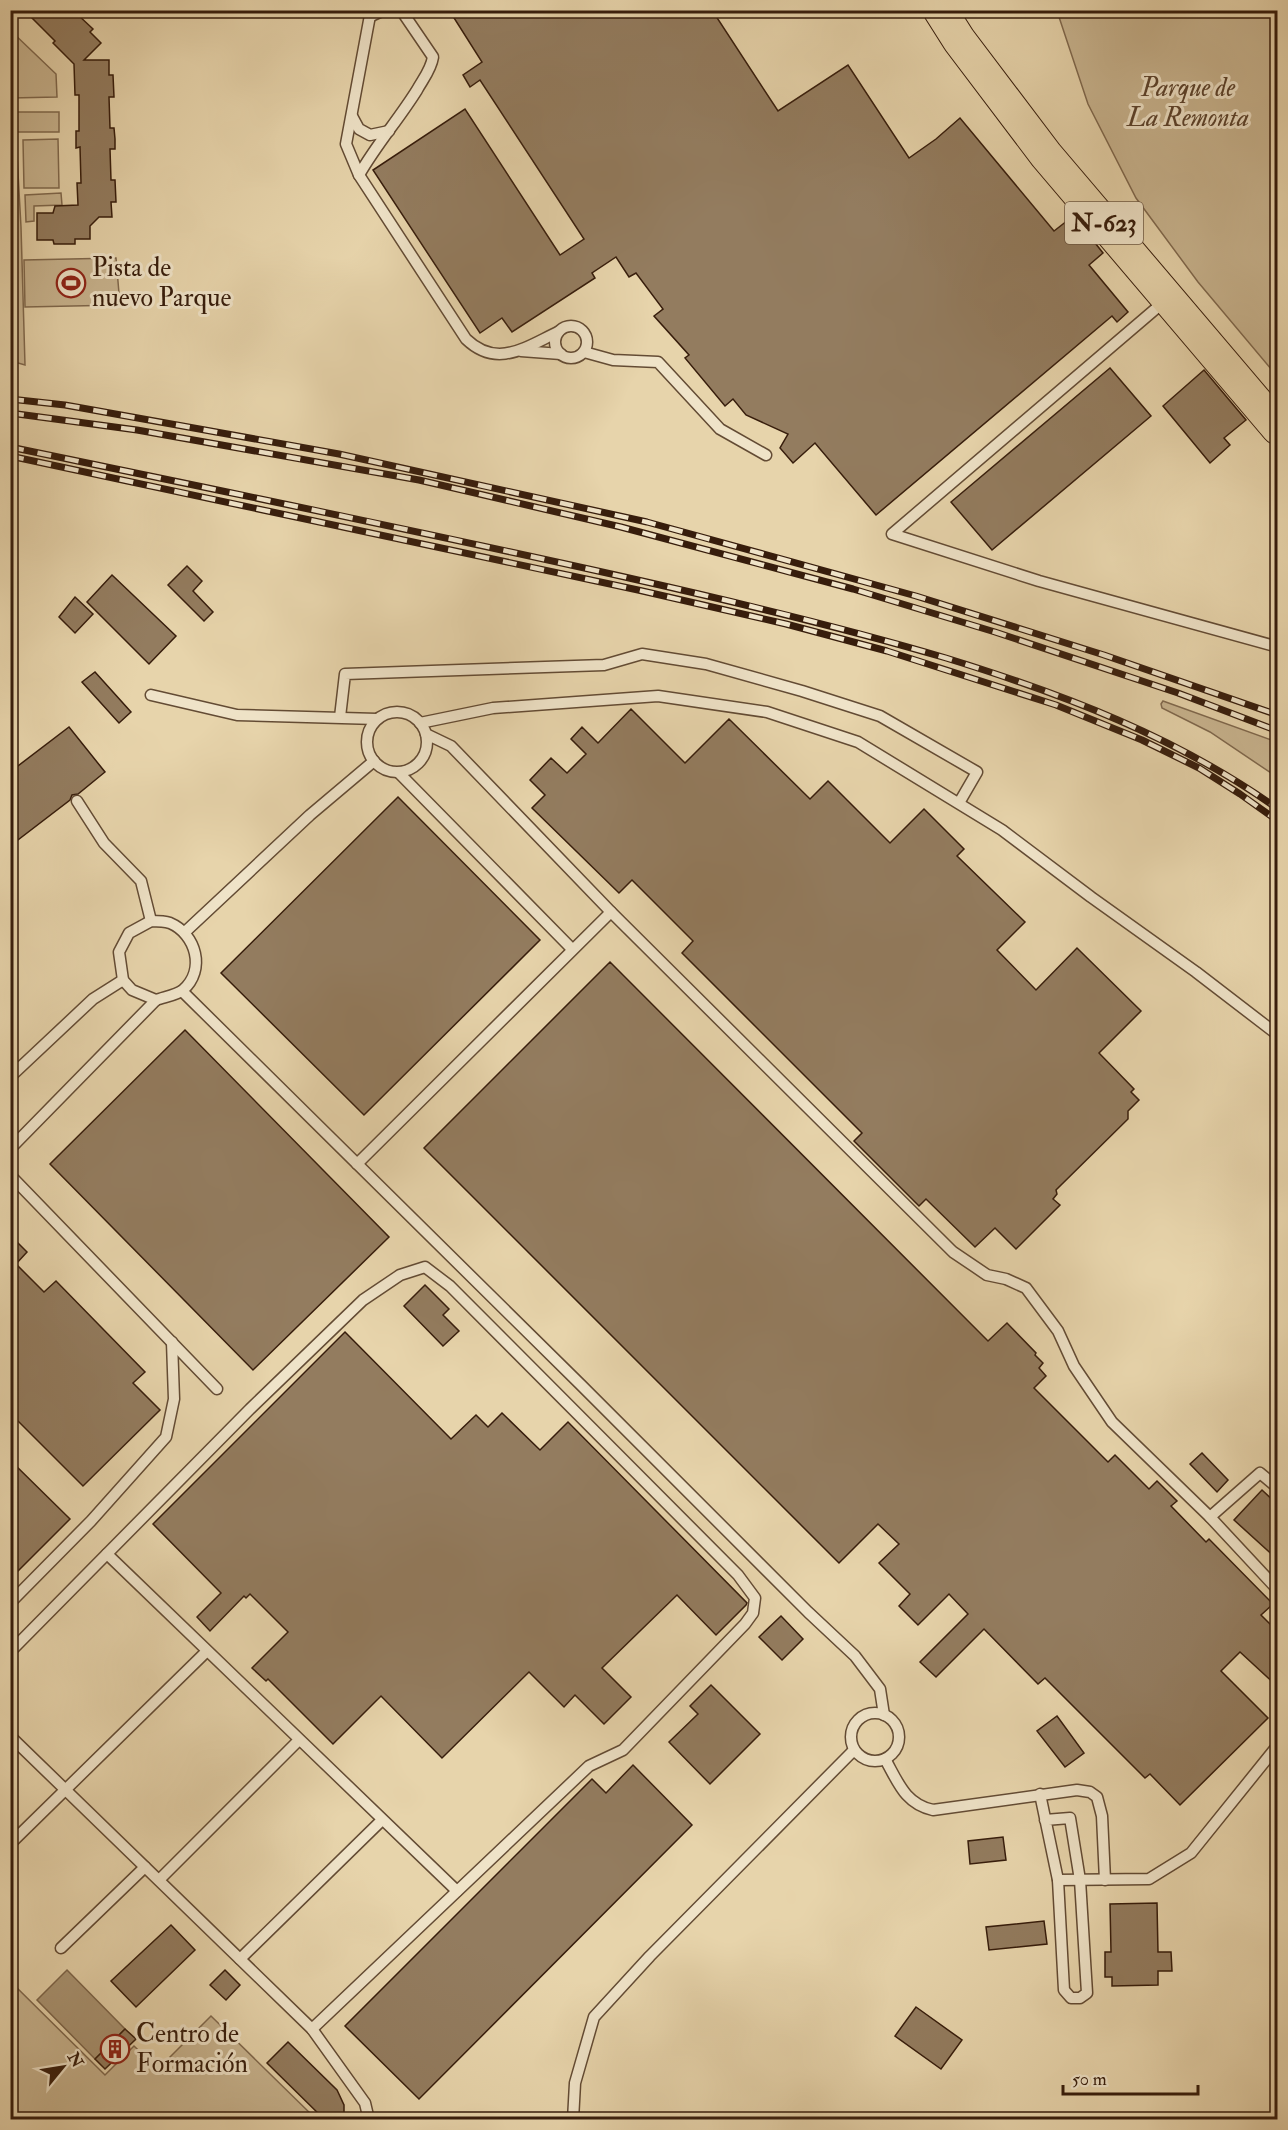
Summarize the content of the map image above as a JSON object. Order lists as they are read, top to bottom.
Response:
{
  "streets": {
    "highway": ["N-623"]
  },
  "parks": ["Parque de La Remonta"],
  "places": {
    "sports": ["Pista de nuevo Parque"],
    "building": ["Centro de Formación"]
  },
  "scale_bar": "50 m",
  "north": "top right"
}
